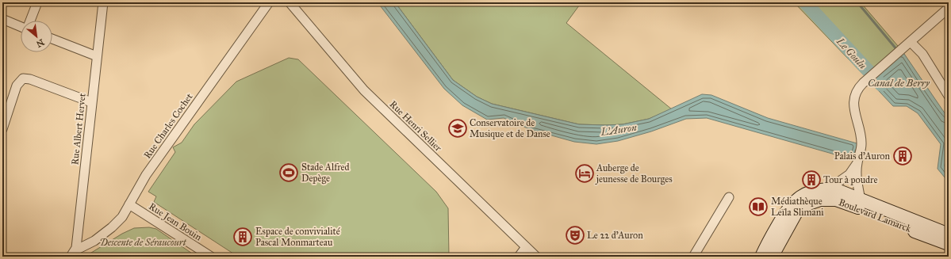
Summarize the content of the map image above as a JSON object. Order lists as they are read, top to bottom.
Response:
{
  "streets": {
    "main road": ["Boulevard Lamarck"],
    "street": [
      "Rue Charles Cochet",
      "Rue Henri Sellier",
      "Rue Albert Hervet",
      "Rue Jean Bouin"
    ]
  },
  "crossings": [
    ["Rue Charles Cochet", "Rue Albert Hervet"],
    ["Rue Charles Cochet", "Rue Jean Bouin"]
  ],
  "water": ["Le Goulu", "Canal de Berry", "L'Auron"],
  "parks": ["Descente de Séraucourt"],
  "places": {
    "school or university": ["Conservatoire de Musique et de Danse"],
    "building": ["Palais d'Auron", "Tour à poudre", "Espace de convivialité Pascal Monmarteau"],
    "sports": ["Stade Alfred Depège"],
    "hotel": ["Auberge de jeunesse de Bourges"],
    "library": ["Médiathèque Leïla Slimani"],
    "theatre": ["Le 22 d'Auron"]
  },
  "north": "bottom right"
}
